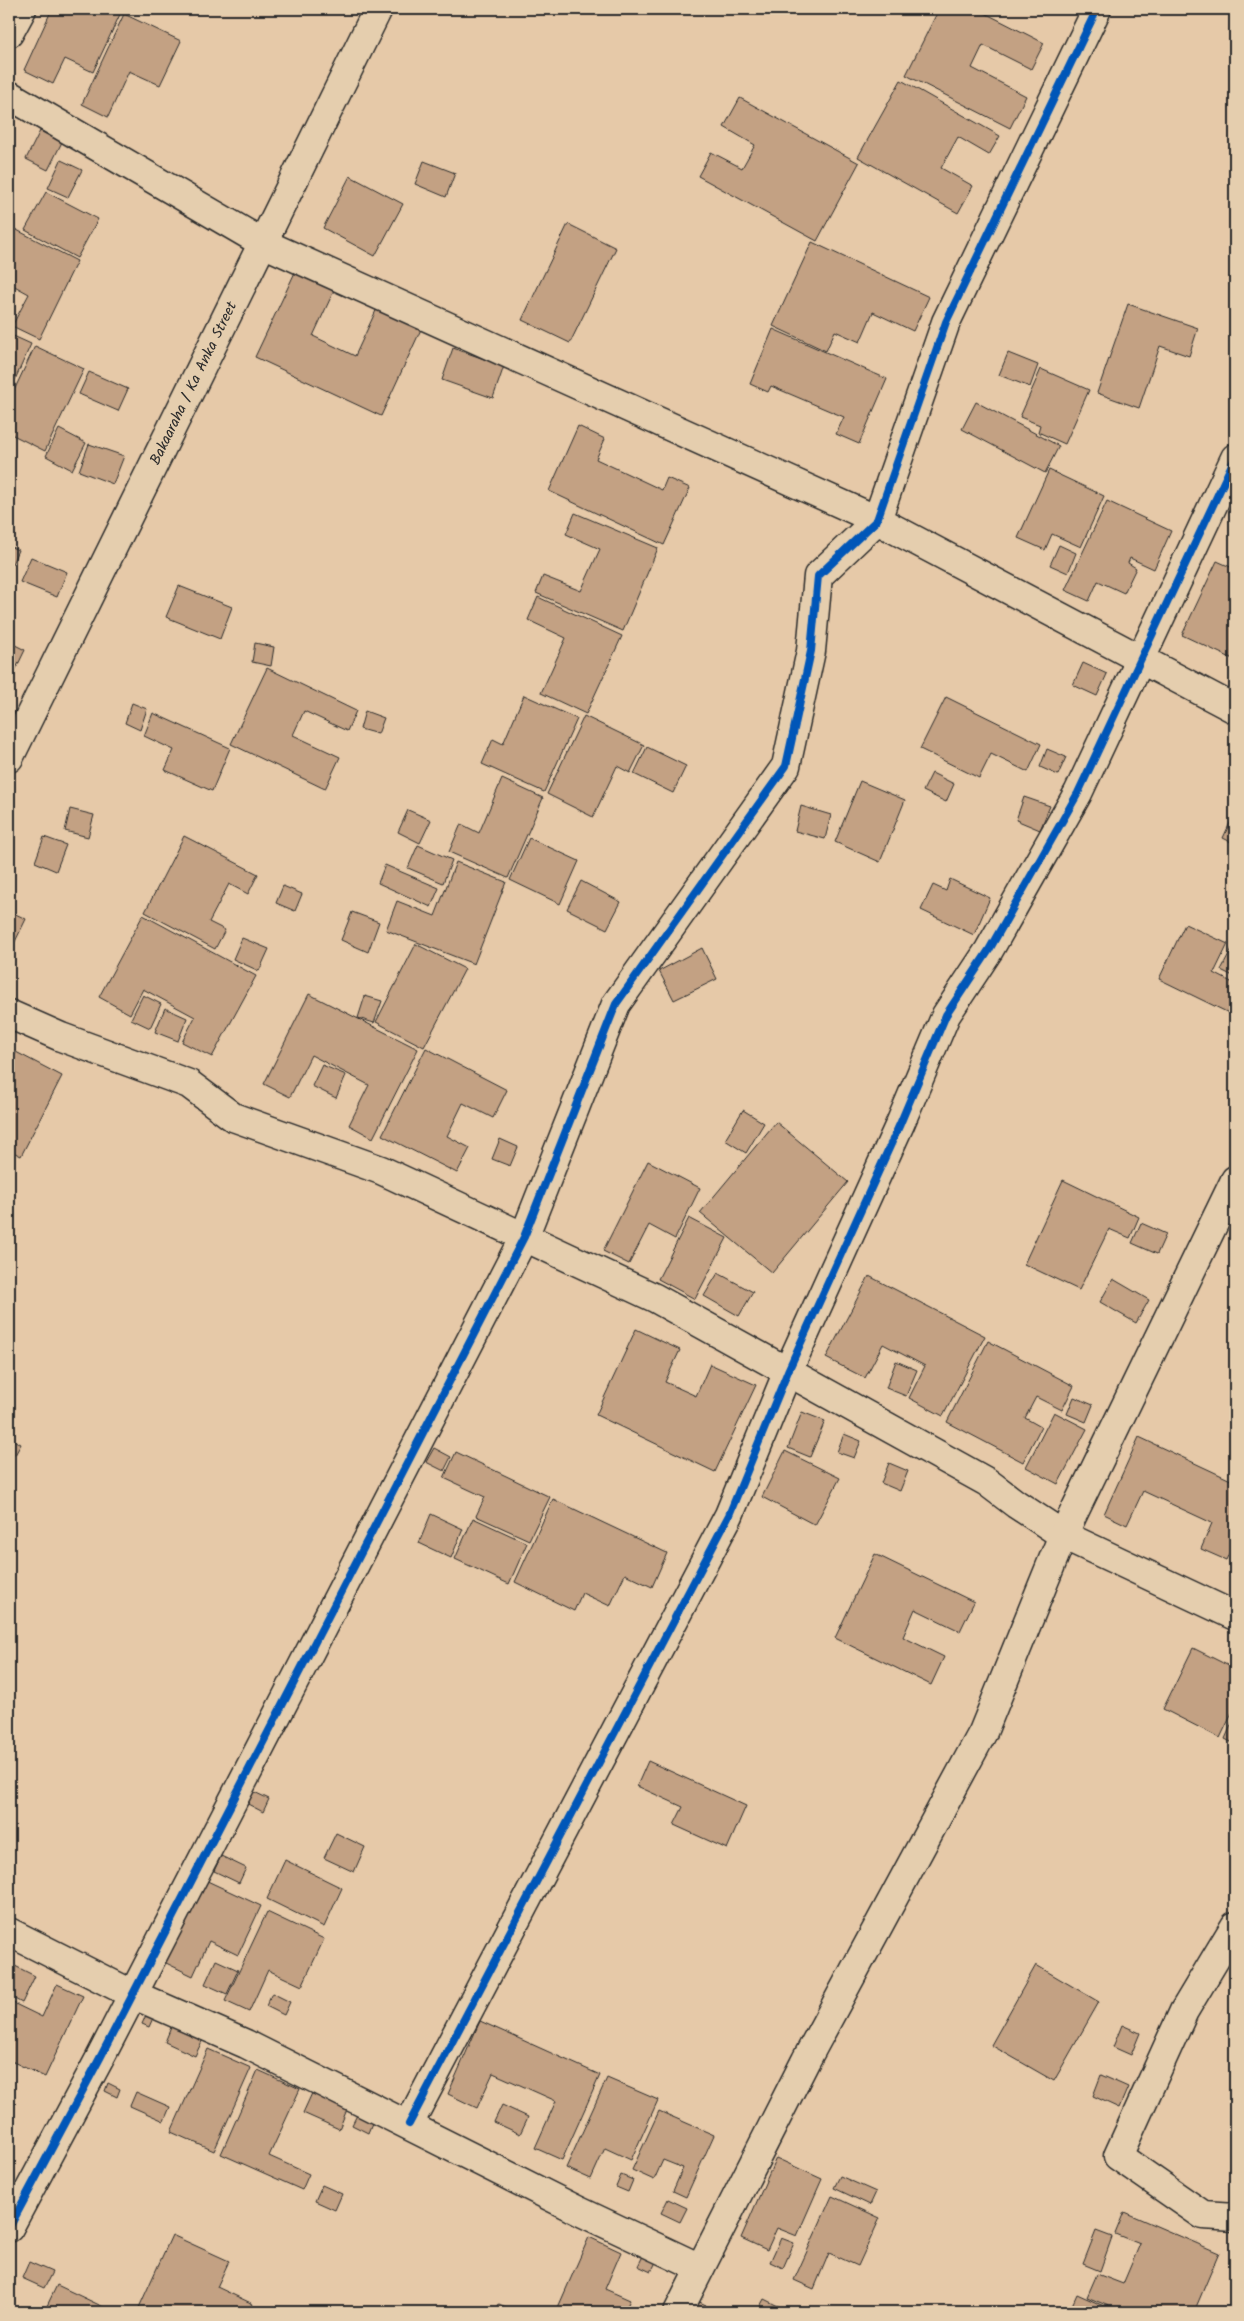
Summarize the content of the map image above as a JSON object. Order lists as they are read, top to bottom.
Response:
{
  "streets": {
    "street": ["Bakaaraha / Ka Anka Street"]
  }
}
